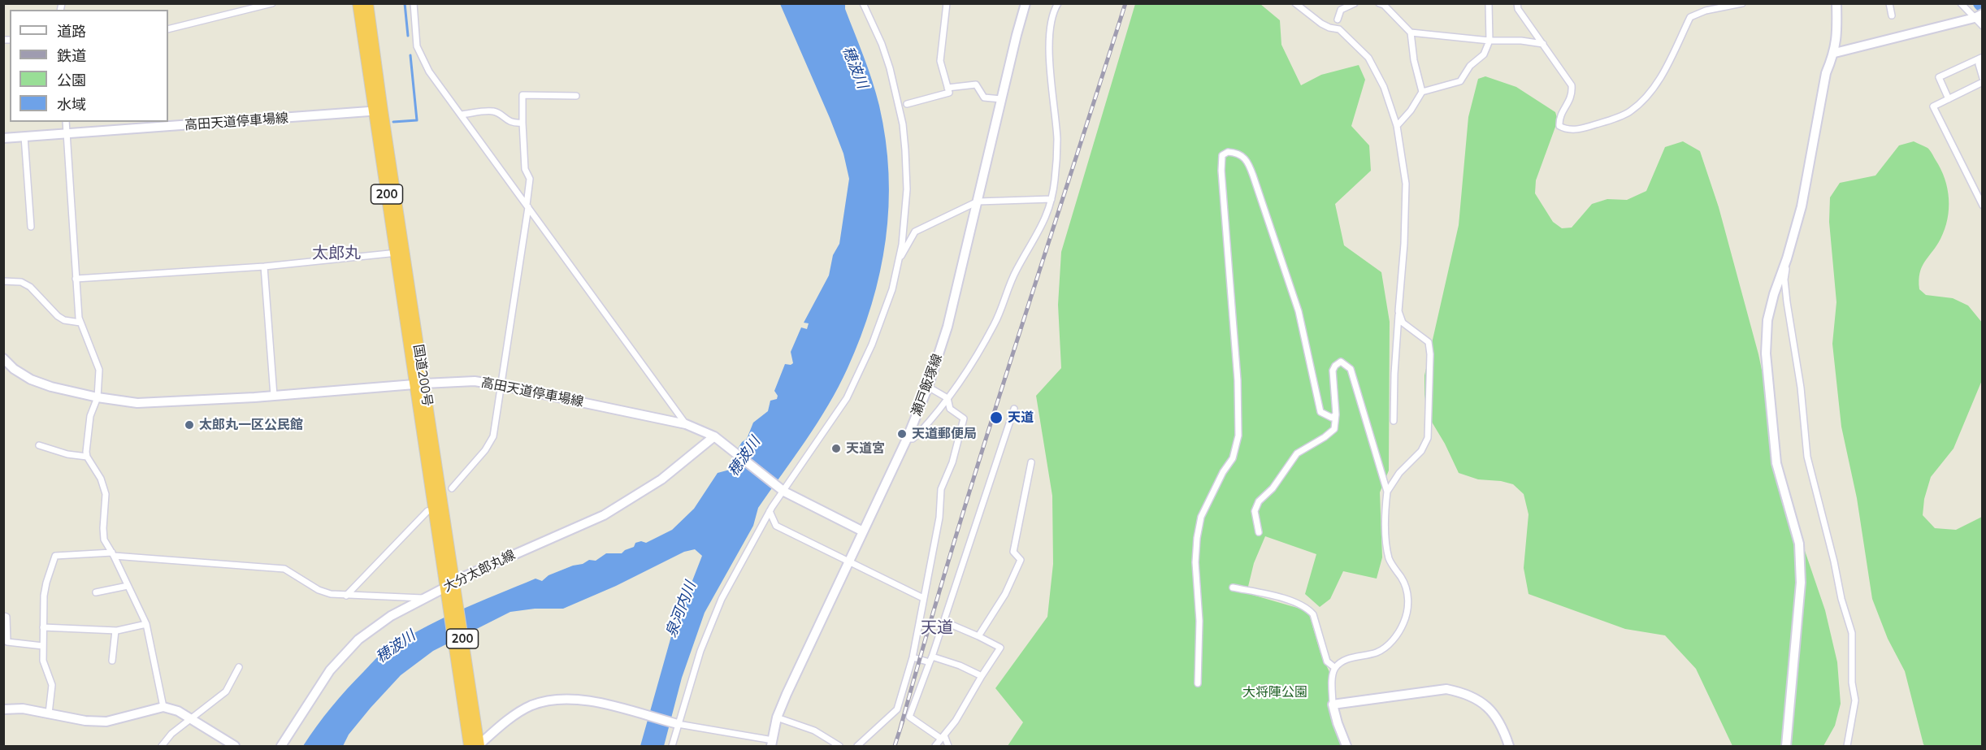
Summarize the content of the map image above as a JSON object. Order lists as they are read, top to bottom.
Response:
{
  "streets": {
    "highway": ["200", "国道200号"],
    "main road": ["高田天道停車場線", "瀬戸飯塚線", "大分太郎丸線"]
  },
  "crossings": [
    ["高田天道停車場線", "国道200号"],
    ["高田天道停車場線", "瀬戸飯塚線"],
    ["高田天道停車場線", "大分太郎丸線"],
    ["国道200号", "大分太郎丸線"]
  ],
  "districts": ["太郎丸", "天道"],
  "water": ["穂波川", "泉河内川"],
  "parks": ["大将陣公園"],
  "places": [
    "天道",
    "太郎丸一区公民館",
    "天道郵便局",
    "天道宮"
  ],
  "legend": [
    "道路",
    "鉄道",
    "公園",
    "水域"
  ]
}
